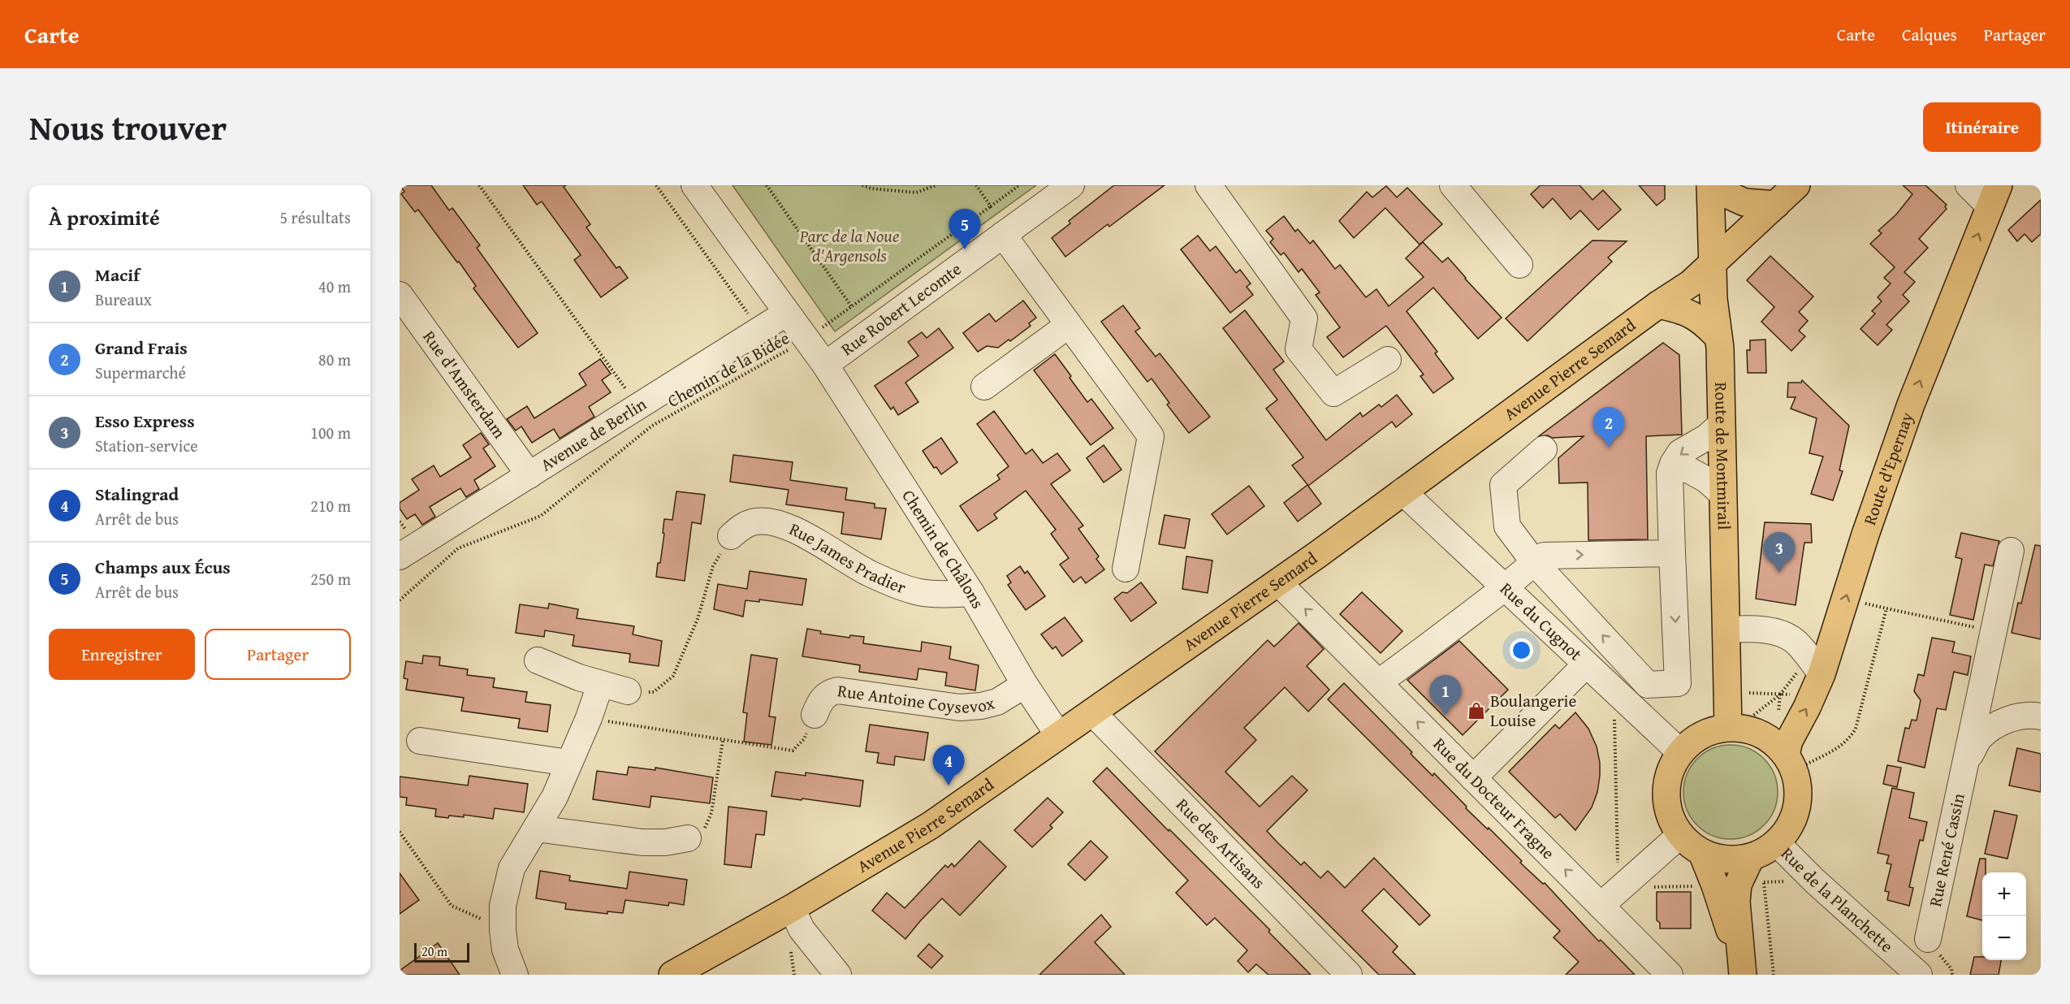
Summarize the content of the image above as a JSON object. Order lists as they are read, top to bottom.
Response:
{
  "streets": {
    "main road": ["Avenue Pierre Semard", "Route de Montmirail", "Route d'Epernay"],
    "street": [
      "Rue Robert Lecomte",
      "Rue d'Amsterdam",
      "Avenue de Berlin",
      "Chemin de Châlons",
      "Rue James Pradier",
      "Rue du Cugnot",
      "Rue Antoine Coysevox",
      "Rue du Docteur Fragne",
      "Rue des Artisans",
      "Rue René Cassin",
      "Rue de la Planchette"
    ],
    "path": ["Chemin de la Bidée"]
  },
  "crossings": [
    ["Rue Robert Lecomte", "Chemin de Châlons"],
    ["Chemin de la Bidée", "Avenue de Berlin"],
    ["Chemin de la Bidée", "Chemin de Châlons"],
    ["Avenue Pierre Semard", "Route de Montmirail"],
    ["Avenue Pierre Semard", "Chemin de Châlons"],
    ["Avenue Pierre Semard", "Rue du Cugnot"],
    ["Avenue Pierre Semard", "Rue du Docteur Fragne"],
    ["Avenue Pierre Semard", "Rue des Artisans"],
    ["Rue d'Amsterdam", "Avenue de Berlin"],
    ["Avenue de Berlin", "Chemin de Châlons"],
    ["Route de Montmirail", "Route d'Epernay"],
    ["Route de Montmirail", "Rue du Cugnot"],
    ["Route de Montmirail", "Rue de la Planchette"],
    ["Route d'Epernay", "Rue du Cugnot"],
    ["Route d'Epernay", "Rue de la Planchette"],
    ["Chemin de Châlons", "Rue James Pradier"],
    ["Chemin de Châlons", "Rue Antoine Coysevox"],
    ["Rue du Cugnot", "Rue de la Planchette"]
  ],
  "one_way": ["Route d'Epernay", "Rue du Docteur Fragne"],
  "parks": ["Parc de la Noue d'Argensols"],
  "places": {
    "shop": ["Boulangerie Louise"]
  },
  "scale_bar": "20 m",
  "page": {
    "header": "Carte",
    "nav": ["Carte", "Calques", "Partager"],
    "title": "Nous trouver",
    "buttons": [
      "Itinéraire",
      ["Enregistrer", "Partager"]
    ],
    "heading": ["À proximité", "5 résultats"],
    "pins": [
      "5",
      "2",
      "3",
      "1",
      "4"
    ],
    "list": [
      {
        "mark": "1",
        "name": "Macif",
        "note": "Bureaux",
        "value": "40 m"
      },
      {
        "mark": "2",
        "name": "Grand Frais",
        "note": "Supermarché",
        "value": "80 m"
      },
      {
        "mark": "3",
        "name": "Esso Express",
        "note": "Station-service",
        "value": "100 m"
      },
      {
        "mark": "4",
        "name": "Stalingrad",
        "note": "Arrêt de bus",
        "value": "210 m"
      },
      {
        "mark": "5",
        "name": "Champs aux Écus",
        "note": "Arrêt de bus",
        "value": "250 m"
      }
    ],
    "map_buttons": ["+", "−"],
    "scale": "20 m"
  }
}
